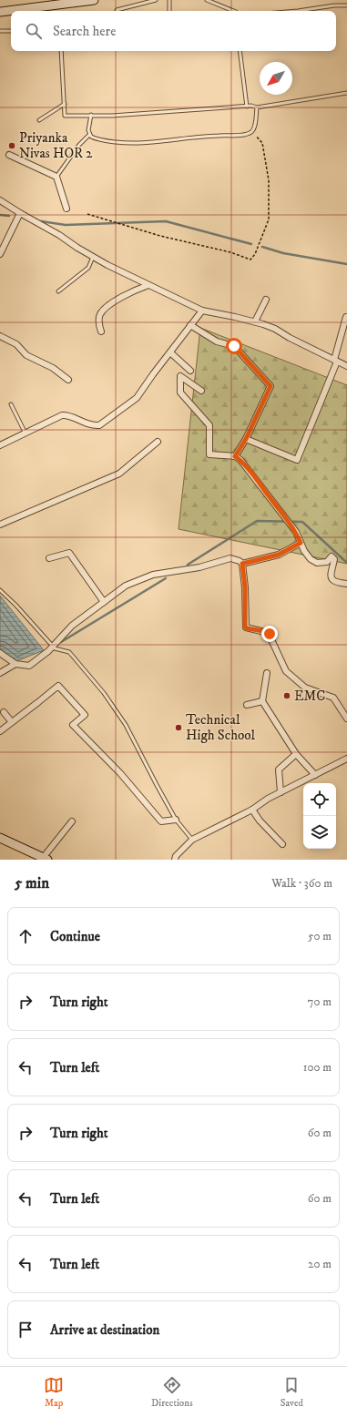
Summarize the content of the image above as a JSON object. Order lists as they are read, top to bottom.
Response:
{
  "places": ["Priyanka Nivas HOR 2", "EMC", "Technical High School"],
  "north": "bottom left",
  "page": {
    "search": "Search here",
    "heading": ["5 min", "Walk · 360 m"],
    "list": [
      ["Continue", "50 m"],
      ["Turn right", "70 m"],
      ["Turn left", "100 m"],
      ["Turn right", "60 m"],
      ["Turn left", "60 m"],
      ["Turn left", "20 m"],
      "Arrive at destination"
    ],
    "nav": ["Map", "Directions", "Saved"]
  }
}
